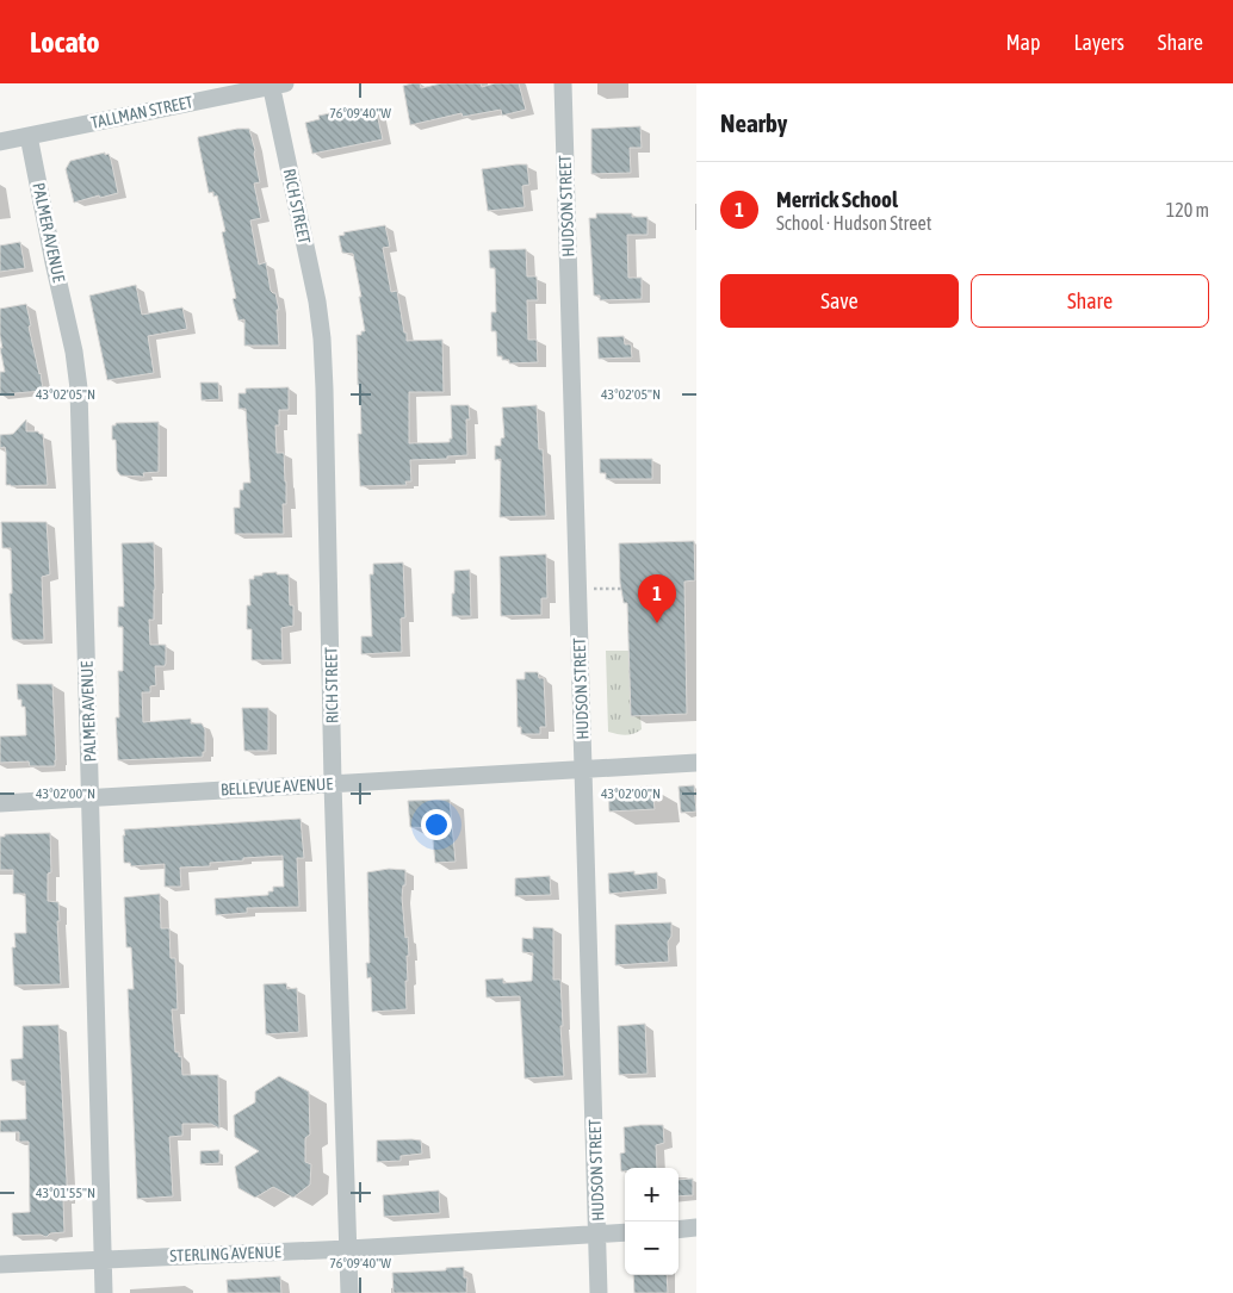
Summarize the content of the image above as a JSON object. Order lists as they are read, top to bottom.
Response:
{
  "streets": {
    "street": [
      "TALLMAN STREET",
      "RICH STREET",
      "HUDSON STREET",
      "PALMER AVENUE",
      "BELLEVUE AVENUE",
      "STERLING AVENUE"
    ]
  },
  "crossings": [
    ["TALLMAN STREET", "RICH STREET"],
    ["TALLMAN STREET", "PALMER AVENUE"],
    ["RICH STREET", "BELLEVUE AVENUE"],
    ["RICH STREET", "STERLING AVENUE"],
    ["HUDSON STREET", "BELLEVUE AVENUE"],
    ["HUDSON STREET", "STERLING AVENUE"],
    ["PALMER AVENUE", "BELLEVUE AVENUE"],
    ["PALMER AVENUE", "STERLING AVENUE"]
  ],
  "page": {
    "header": "Locato",
    "nav": ["Map", "Layers", "Share"],
    "heading": "Nearby",
    "list": [
      {
        "mark": "1",
        "name": "Merrick School",
        "note": "School · Hudson Street",
        "value": "120 m"
      }
    ],
    "buttons": ["Save", "Share"],
    "pins": "1",
    "map_buttons": ["+", "−"]
  },
  "coordinates": [
    "76°09'40\"W",
    "43°02'05\"N",
    "43°02'00\"N",
    "43°01'55\"N"
  ]
}
